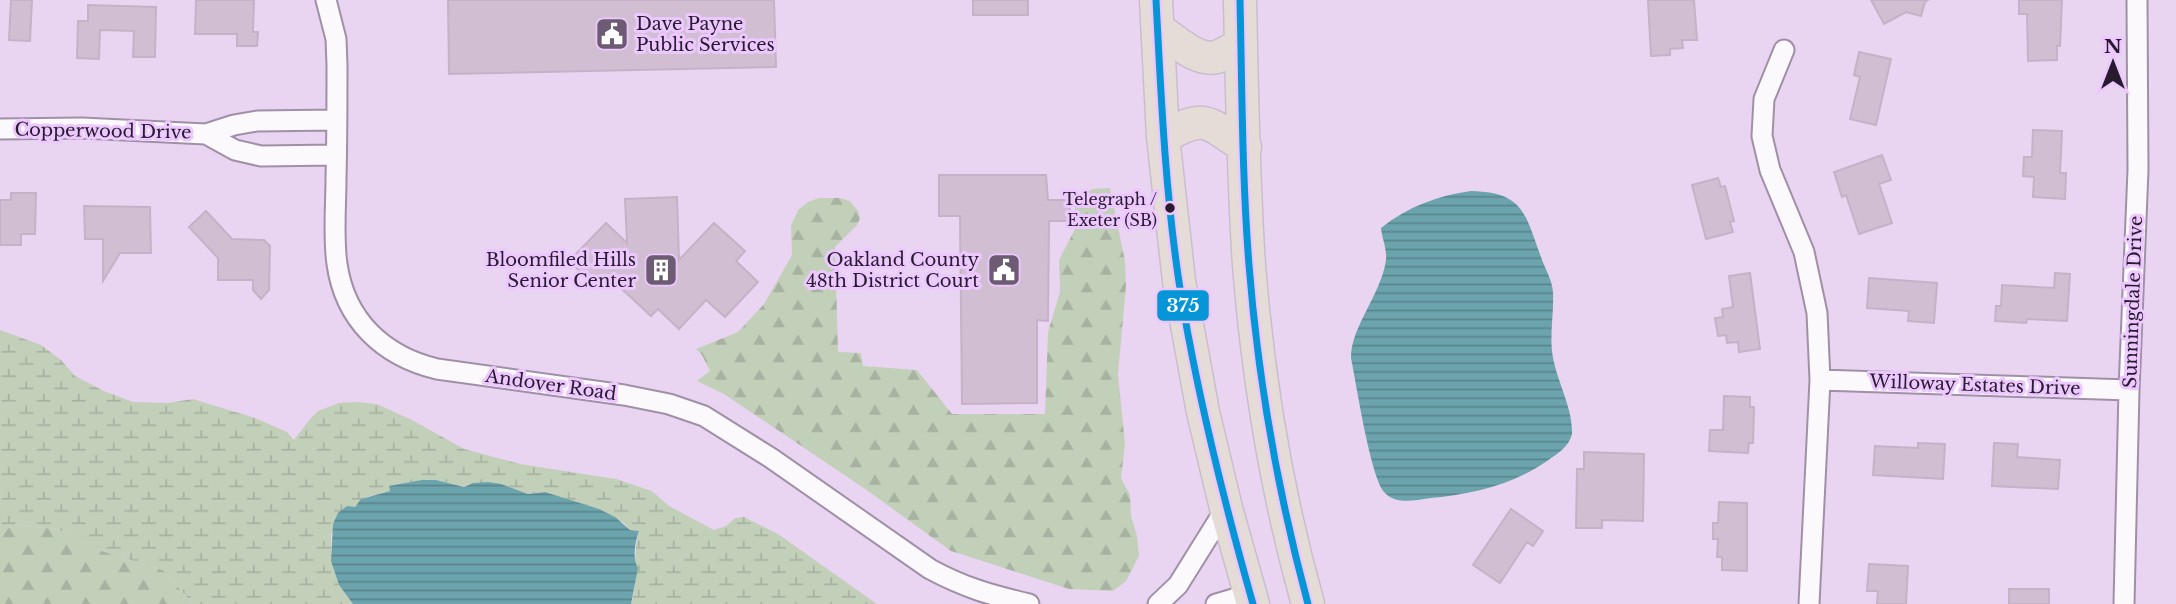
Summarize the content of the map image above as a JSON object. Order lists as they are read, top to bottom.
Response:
{
  "streets": {
    "street": [
      "Copperwood Drive",
      "Sunningdale Drive",
      "Andover Road",
      "Willoway Estates Drive"
    ]
  },
  "crossings": [
    ["Copperwood Drive", "Andover Road"],
    ["Sunningdale Drive", "Willoway Estates Drive"]
  ],
  "places": {
    "public building": ["Dave Payne Public Services", "Oakland County 48th District Court"],
    "other": ["Telegraph / Exeter (SB)"],
    "building": ["Bloomfiled Hills Senior Center"]
  },
  "lines": ["transit line 375"],
  "north": "top"
}
